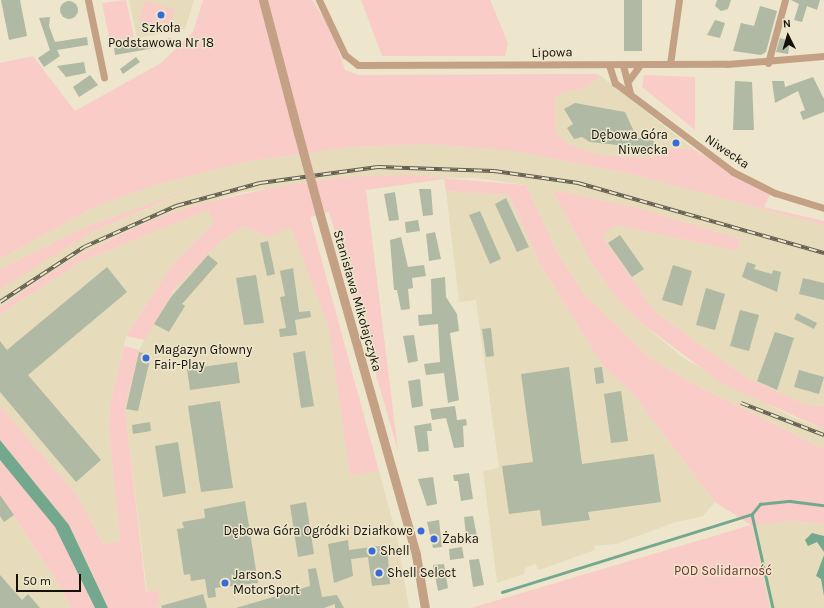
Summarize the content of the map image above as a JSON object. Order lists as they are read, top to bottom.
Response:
{
  "streets": {
    "street": ["Lipowa", "Niwecka", "Stanisława Mikołajczyka"]
  },
  "crossings": [
    ["Lipowa", "Niwecka"]
  ],
  "parks": ["POD Solidarność"],
  "places": [
    "Szkoła Podstawowa Nr 18",
    "Dębowa Góra Niwecka",
    "Magazyn Głowny Fair-Play",
    "Dębowa Góra Ogródki Działkowe",
    "Żabka",
    "Shell",
    "Shell Select",
    "Jarson.S MotorSport"
  ],
  "scale_bar": "50 m",
  "north": "top"
}
